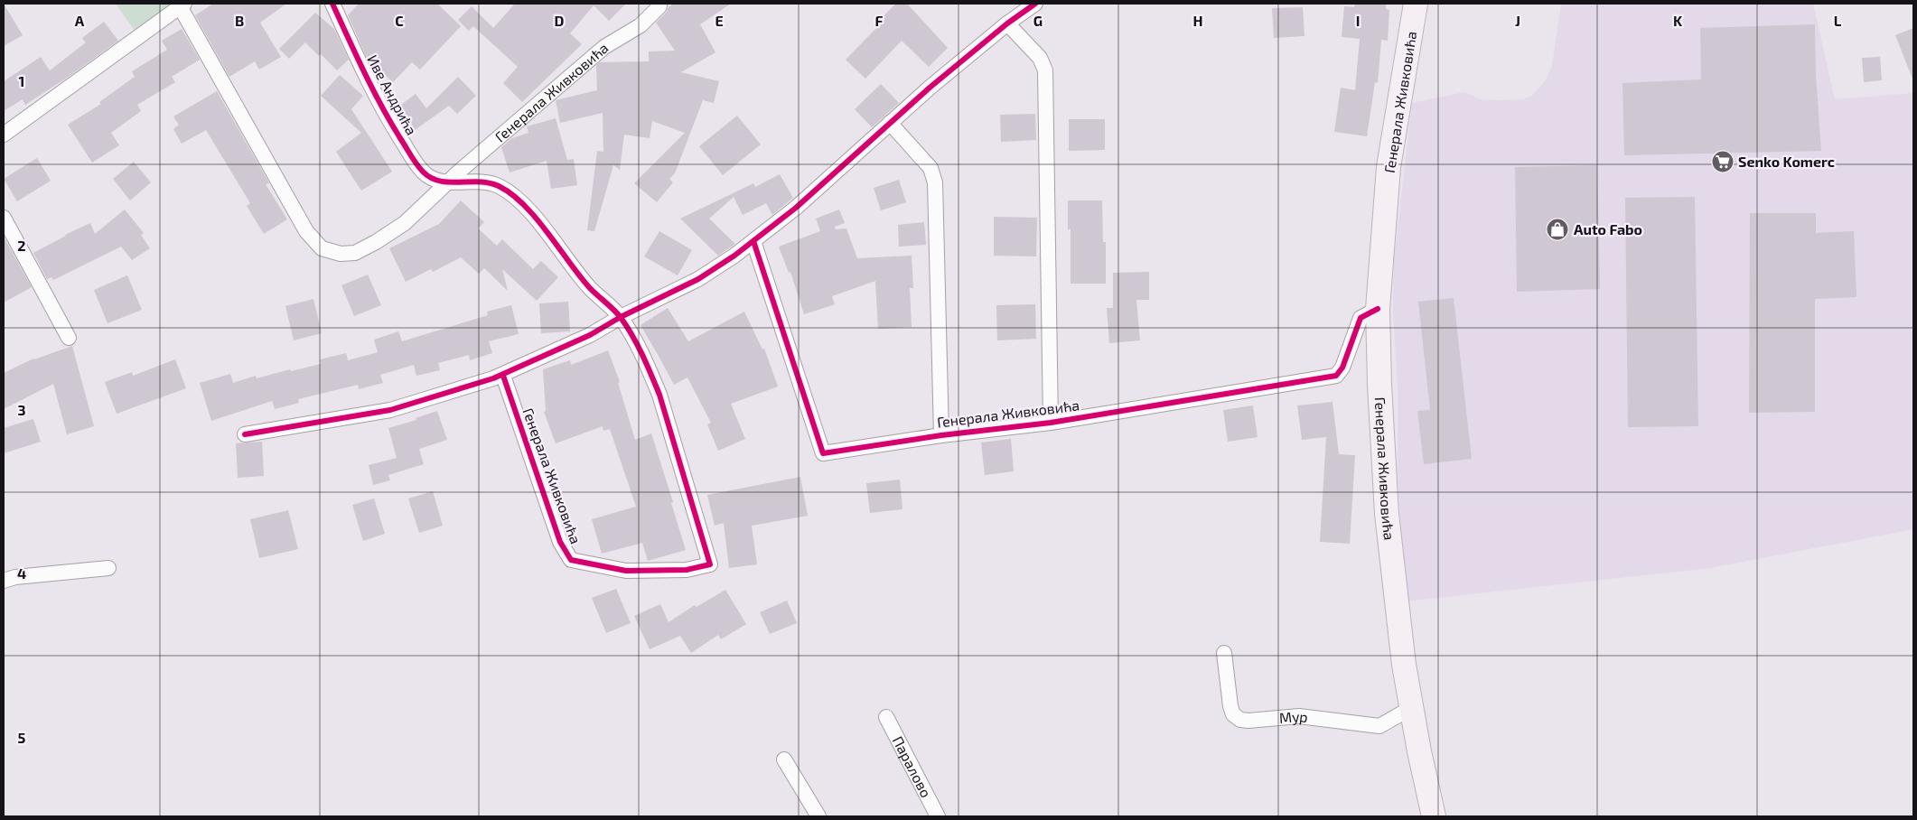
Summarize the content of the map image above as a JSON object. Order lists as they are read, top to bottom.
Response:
{
  "streets": {
    "main road": ["Генерала Живковића"],
    "street": ["Иве Андрића", "Мур", "Паралово"]
  },
  "crossings": [
    ["Генерала Живковића", "Иве Андрића"],
    ["Генерала Живковића", "Мур"]
  ],
  "places": {
    "supermarket": ["Senko Komerc"],
    "shop": ["Auto Fabo"]
  },
  "grid": {
    "columns": [
      "A",
      "B",
      "C",
      "D",
      "E",
      "F",
      "G",
      "H",
      "I",
      "J",
      "K",
      "L"
    ],
    "rows": [
      "1",
      "2",
      "3",
      "4",
      "5"
    ]
  }
}
